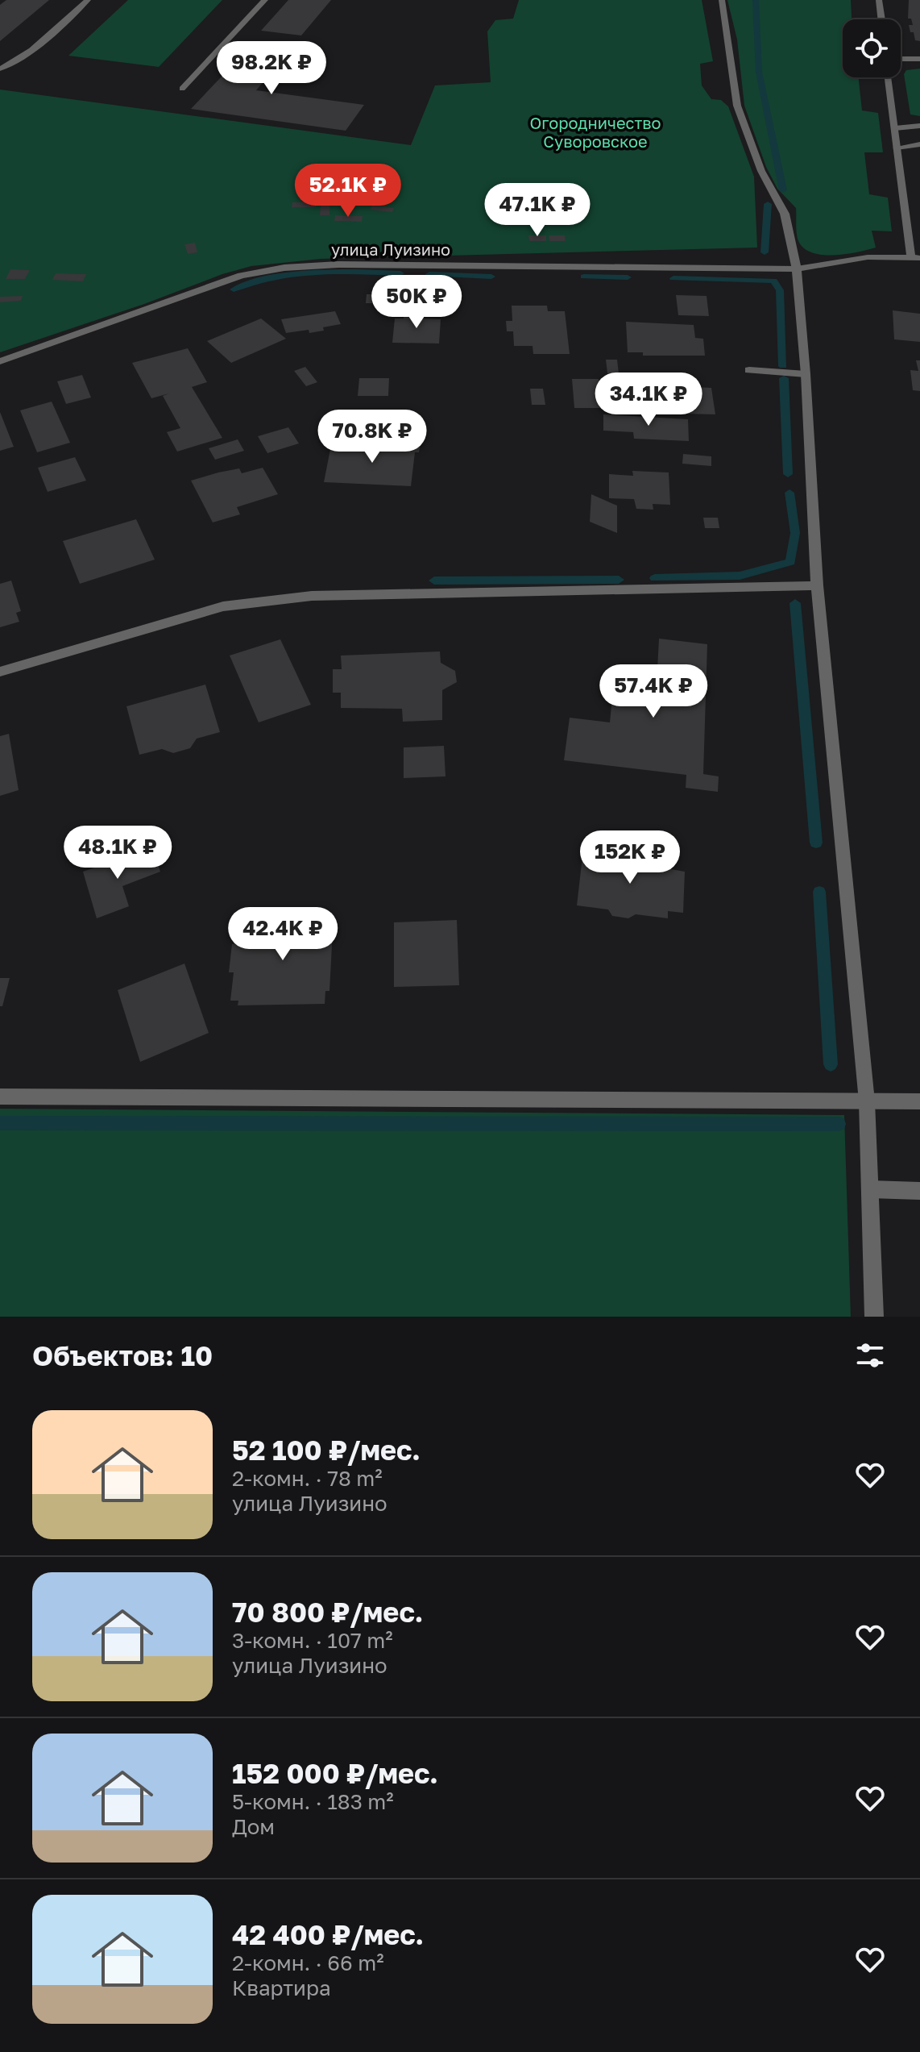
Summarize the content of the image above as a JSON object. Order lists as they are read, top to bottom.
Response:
{
  "streets": {
    "street": ["улица Луизино"]
  },
  "parks": ["Огородничество Суворовское"],
  "page": {
    "price": [
      "98.2K ₽",
      "52.1K ₽",
      "47.1K ₽",
      "50K ₽",
      "34.1K ₽",
      "70.8K ₽",
      "57.4K ₽",
      "48.1K ₽",
      "152K ₽",
      "42.4K ₽"
    ],
    "heading": "Объектов: 10",
    "list": [
      {
        "name": "52 100 ₽/мес.",
        "note": "2-комн. · 78 m² · улица Луизино"
      },
      {
        "name": "70 800 ₽/мес.",
        "note": "3-комн. · 107 m² · улица Луизино"
      },
      {
        "name": "152 000 ₽/мес.",
        "note": "5-комн. · 183 m² · Дом"
      },
      {
        "name": "42 400 ₽/мес.",
        "note": "2-комн. · 66 m² · Квартира"
      }
    ]
  }
}
